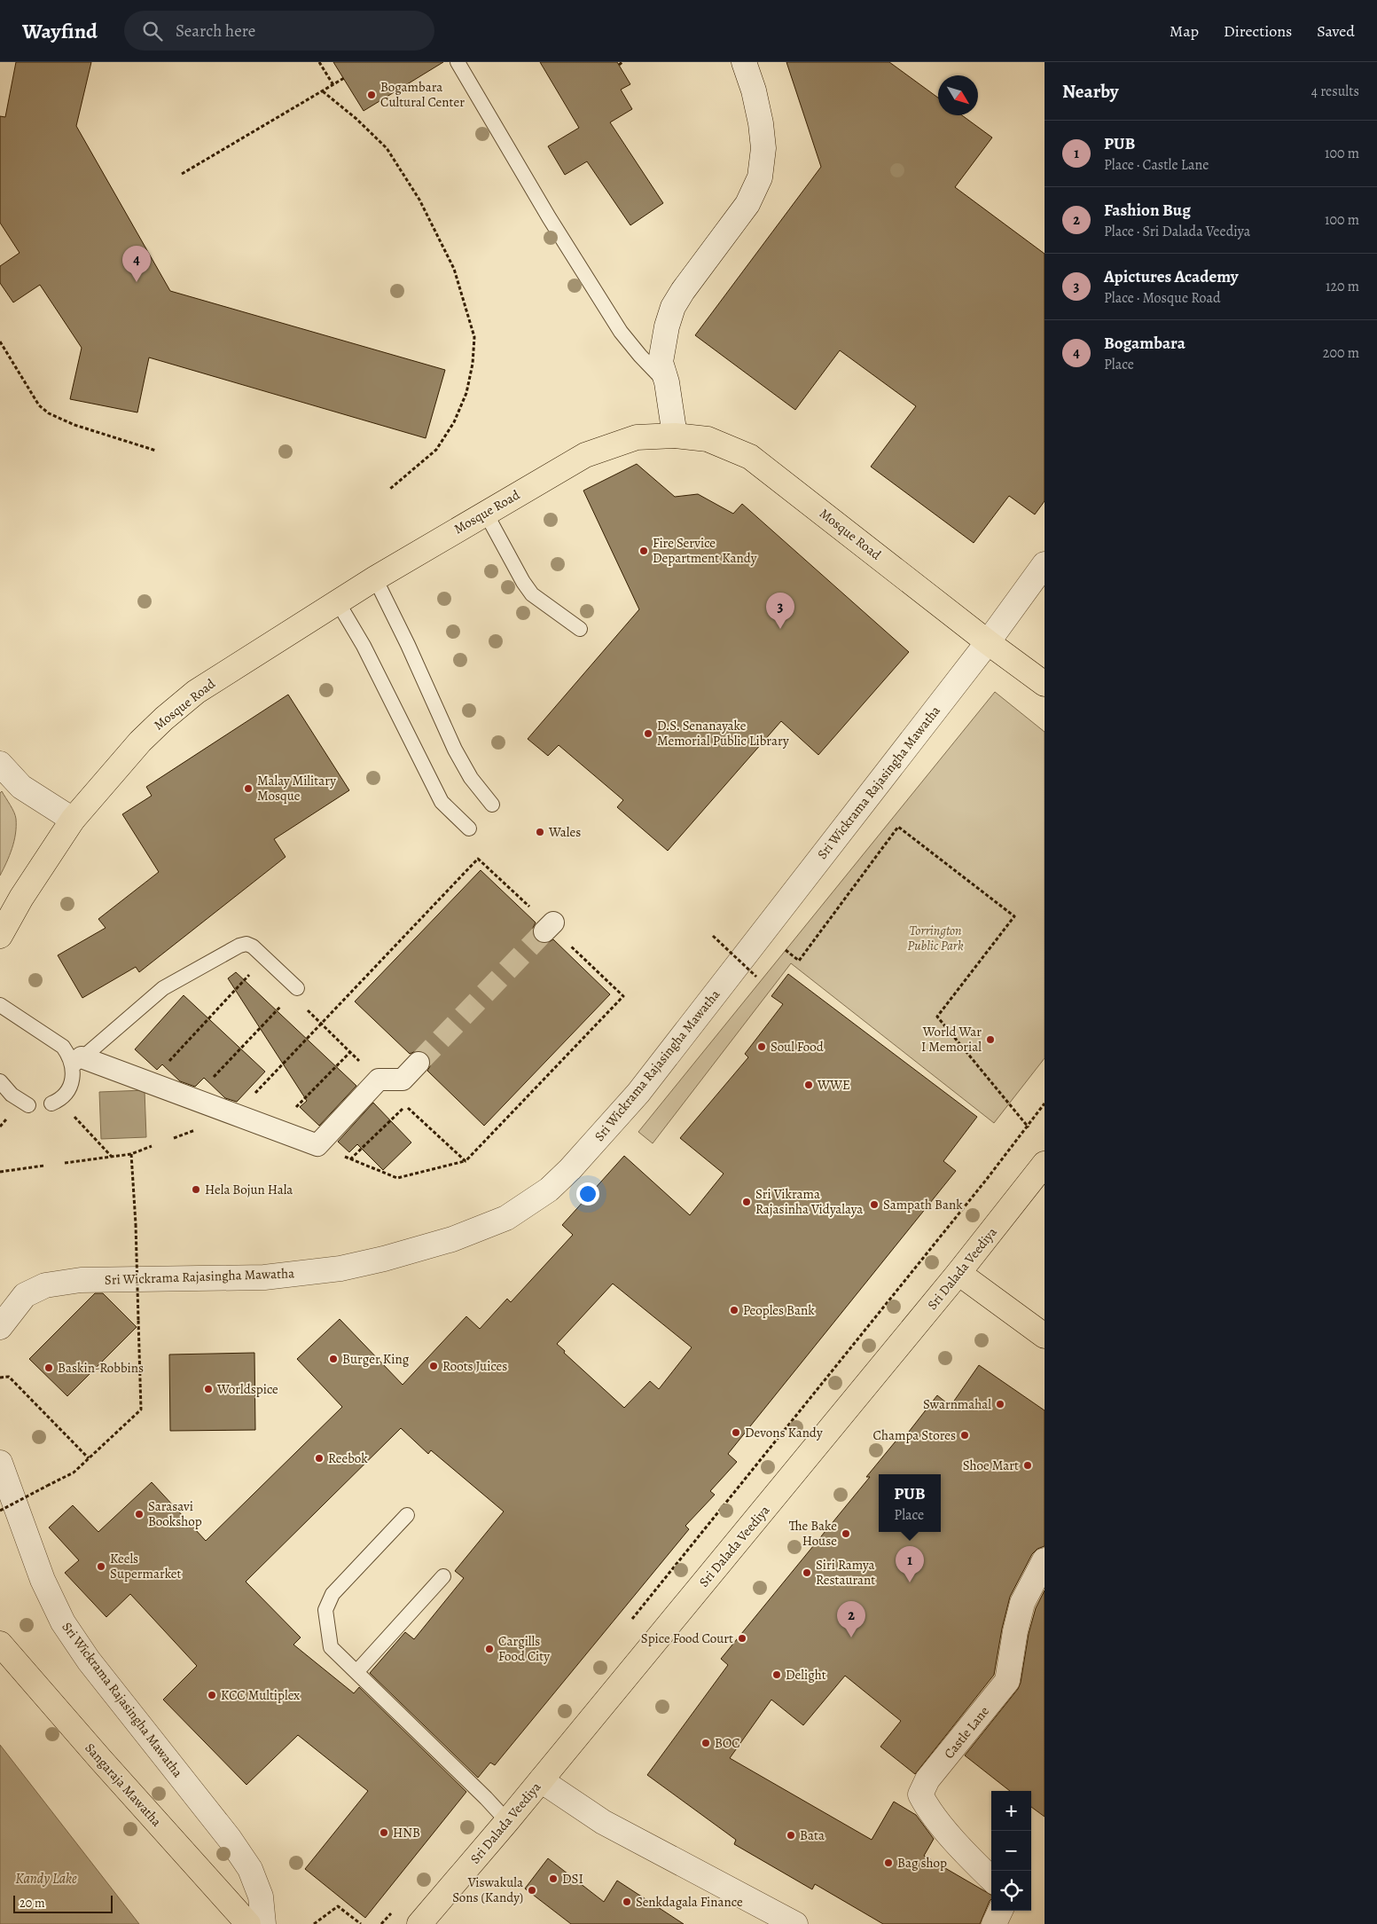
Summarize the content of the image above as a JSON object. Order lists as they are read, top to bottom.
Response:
{
  "streets": {
    "main road": ["Mosque Road", "Sri Dalada Veediya", "Sangaraja Mawatha"],
    "street": ["Sri Wickrama Rajasingha Mawatha", "Castle Lane"]
  },
  "crossings": [
    ["Mosque Road", "Sri Wickrama Rajasingha Mawatha"]
  ],
  "water": ["Kandy Lake"],
  "parks": ["Torrington Public Park"],
  "places": [
    "Bogambara Cultural Center",
    "Fire Service Department Kandy",
    "D.S. Senanayake Memorial Public Library",
    "Malay Military Mosque",
    "Wales",
    "World War I Memorial",
    "Soul Food",
    "WWE",
    "Hela Bojun Hala",
    "Sri Vikrama Rajasinha Vidyalaya",
    "Sampath Bank",
    "Peoples Bank",
    "Burger King",
    "Roots Juices",
    "Baskin-Robbins",
    "Worldspice",
    "Swarnmahal",
    "Devons Kandy",
    "Champa Stores",
    "Reebok",
    "Shoe Mart",
    "Sarasavi Bookshop",
    "The Bake House",
    "Keels Supermarket",
    "Siri Ramya Restaurant",
    "Spice Food Court",
    "Cargills Food City",
    "Delight",
    "KCC Multiplex",
    "BOC",
    "HNB",
    "Bata",
    "Bag shop",
    "DSI",
    "Viswakula Sons (Kandy)",
    "Senkdagala Finance"
  ],
  "scale_bar": "20 m",
  "north": "bottom right",
  "page": {
    "header": "Wayfind",
    "search": "Search here",
    "nav": ["Map", "Directions", "Saved"],
    "heading": ["Nearby", "4 results"],
    "list": [
      {
        "mark": "1",
        "name": "PUB",
        "note": "Place · Castle Lane",
        "value": "100 m"
      },
      {
        "mark": "2",
        "name": "Fashion Bug",
        "note": "Place · Sri Dalada Veediya",
        "value": "100 m"
      },
      {
        "mark": "3",
        "name": "Apictures Academy",
        "note": "Place · Mosque Road",
        "value": "120 m"
      },
      {
        "mark": "4",
        "name": "Bogambara",
        "note": "Place",
        "value": "200 m"
      }
    ],
    "pins": [
      "4",
      "3",
      "1",
      "2"
    ],
    "popup": ["PUB", "Place"],
    "map_buttons": ["+", "−"],
    "scale": "20 m"
  }
}
